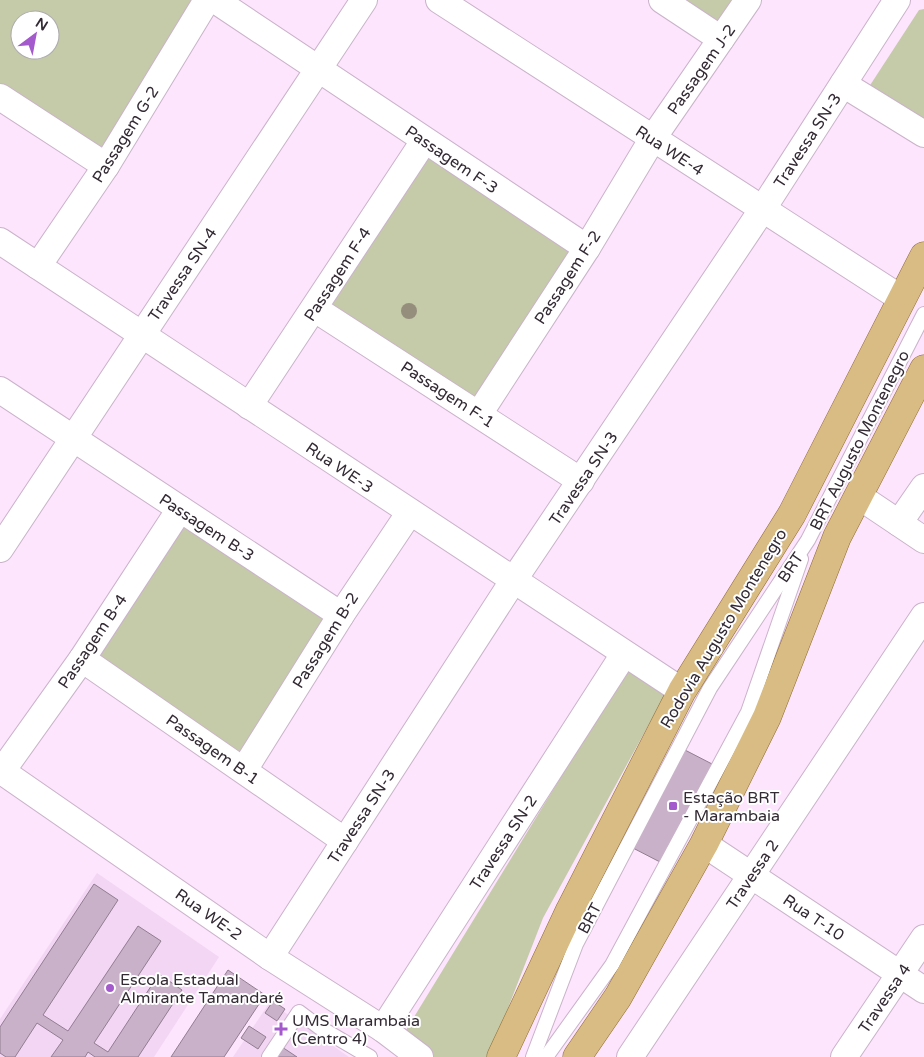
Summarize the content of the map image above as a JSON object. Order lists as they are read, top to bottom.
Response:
{
  "streets": {
    "main road": ["Rodovia Augusto Montenegro"],
    "street": [
      "Passagem J-2",
      "Passagem G-2",
      "Travessa SN-3",
      "Rua WE-4",
      "Passagem F-3",
      "Travessa SN-4",
      "Passagem F-4",
      "Passagem F-2",
      "Passagem F-1",
      "Rua WE-3",
      "Passagem B-3",
      "Passagem B-2",
      "Passagem B-4",
      "Passagem B-1",
      "Travessa SN-2",
      "Travessa 2",
      "Rua WE-2",
      "Rua T-10",
      "Travessa 4"
    ],
    "lane": ["BRT Augusto Montenegro", "BRT"]
  },
  "crossings": [
    ["Passagem J-2", "Rua WE-4"],
    ["Passagem J-2", "Passagem F-2"],
    ["Passagem G-2", "Rua WE-3"],
    ["Travessa SN-3", "Rua WE-4"],
    ["Travessa SN-3", "Passagem F-1"],
    ["Travessa SN-3", "Rua WE-3"],
    ["Travessa SN-3", "Passagem B-1"],
    ["Travessa SN-3", "Rua WE-2"],
    ["Rua WE-4", "Passagem F-2"],
    ["Rua WE-4", "Rodovia Augusto Montenegro"],
    ["Passagem F-3", "Travessa SN-4"],
    ["Passagem F-3", "Passagem F-4"],
    ["Passagem F-3", "Passagem F-2"],
    ["Travessa SN-4", "Rua WE-3"],
    ["Travessa SN-4", "Passagem B-3"],
    ["Passagem F-4", "Passagem F-1"],
    ["Passagem F-4", "Rua WE-3"],
    ["Passagem F-2", "Passagem F-1"],
    ["BRT Augusto Montenegro", "BRT"],
    ["Rua WE-3", "Rodovia Augusto Montenegro"],
    ["Rua WE-3", "Passagem B-2"],
    ["Rua WE-3", "Travessa SN-2"],
    ["Passagem B-3", "Passagem B-2"],
    ["Passagem B-3", "Passagem B-4"],
    ["Passagem B-2", "Passagem B-1"],
    ["Passagem B-4", "Passagem B-1"],
    ["Passagem B-4", "Rua WE-2"],
    ["Travessa SN-2", "Rua WE-2"],
    ["Travessa 2", "Rua T-10"],
    ["Rua T-10", "Travessa 4"]
  ],
  "places": {
    "transit": ["Estação BRT - Marambaia"],
    "other": ["Escola Estadual Almirante Tamandaré"],
    "health": ["UMS Marambaia (Centro 4)"]
  },
  "north": "top right"
}
